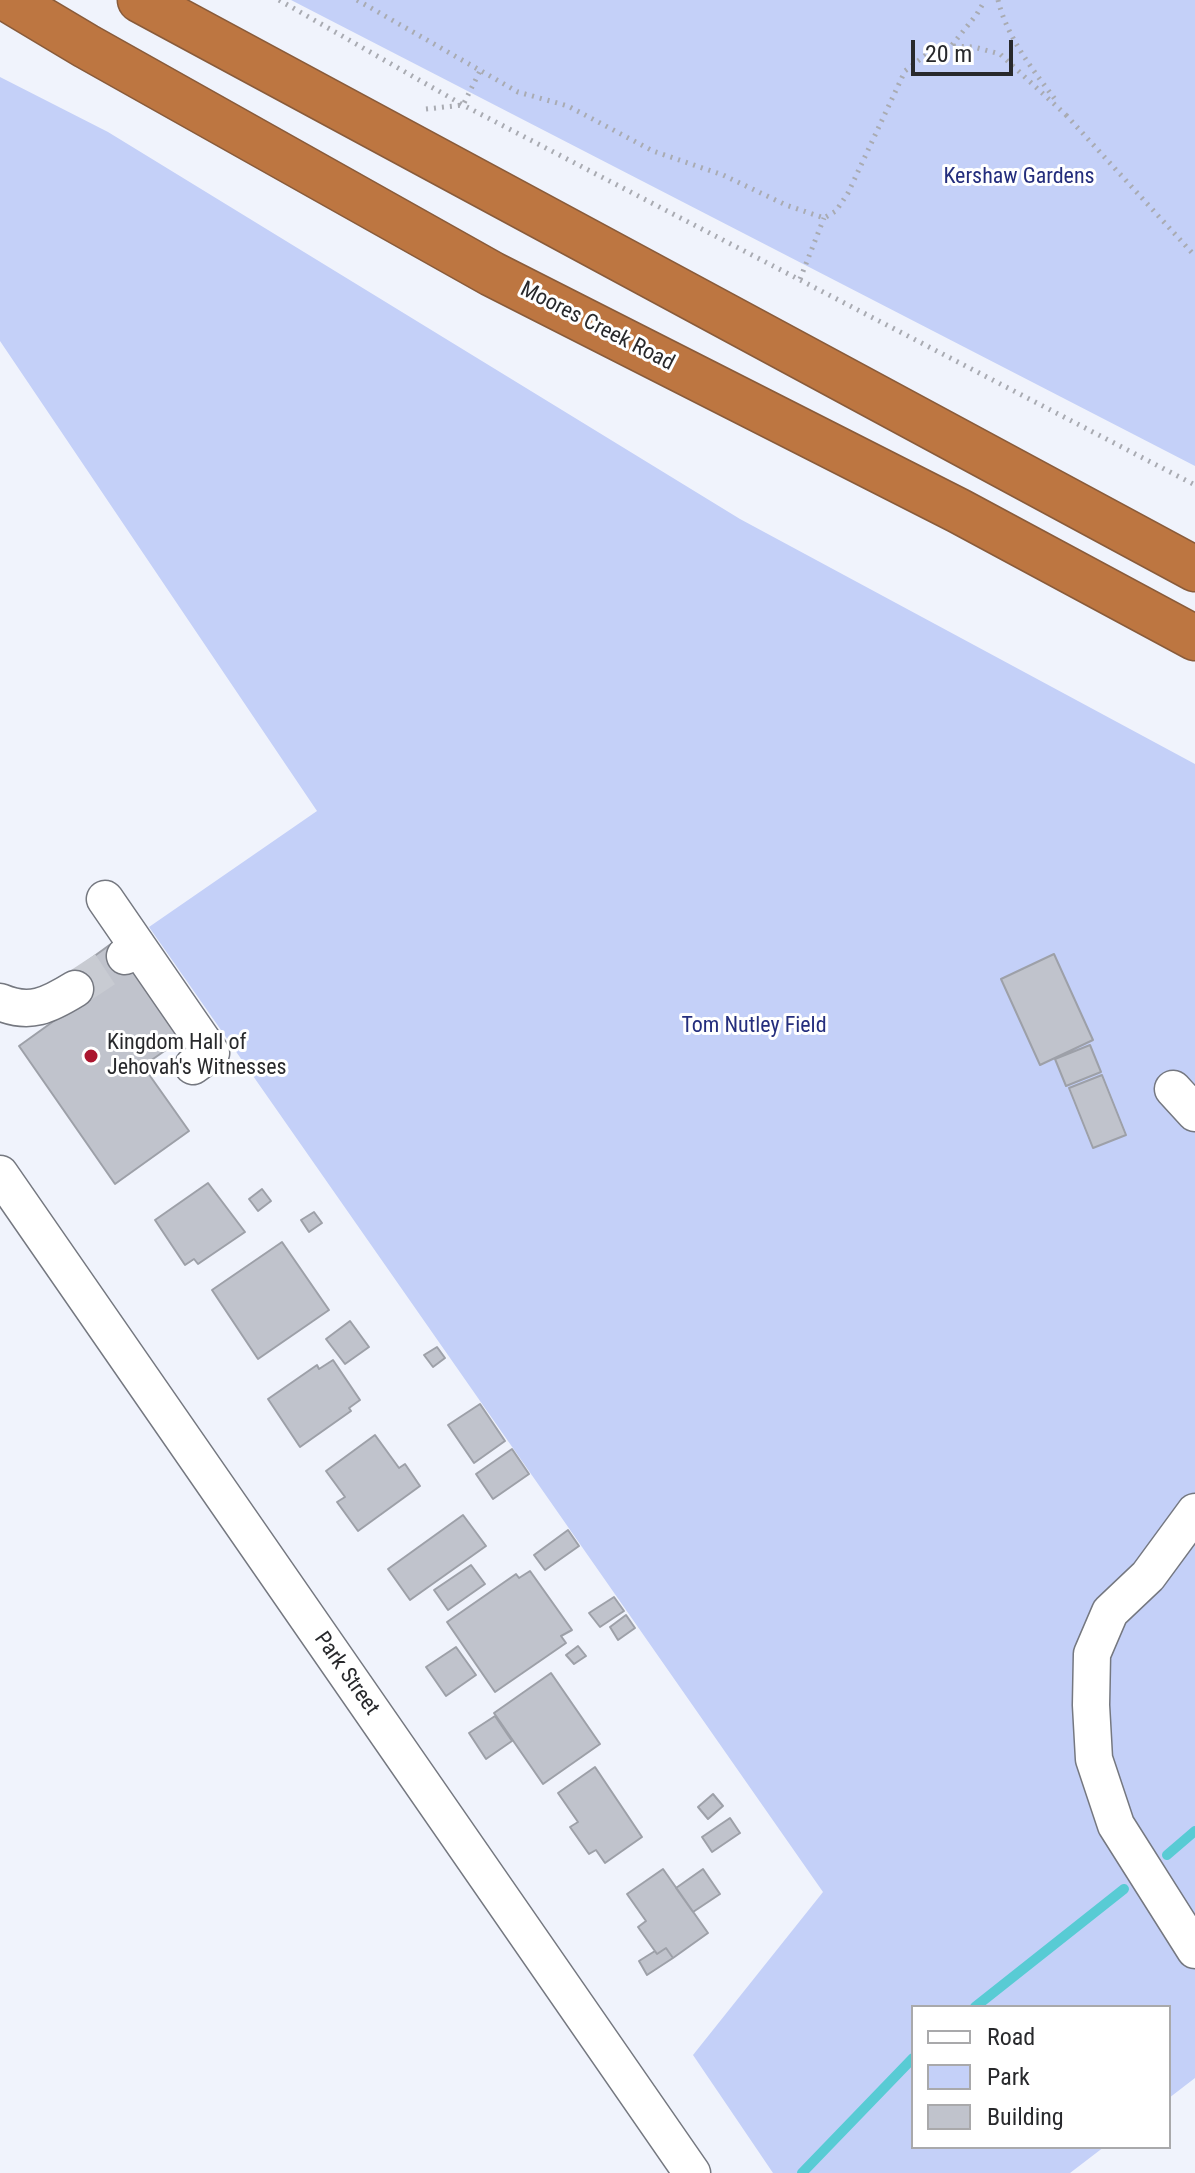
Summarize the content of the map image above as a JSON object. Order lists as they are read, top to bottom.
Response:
{
  "streets": {
    "highway": ["Moores Creek Road"],
    "street": ["Park Street"]
  },
  "parks": ["Kershaw Gardens", "Tom Nutley Field"],
  "places": ["Kingdom Hall of Jehovah's Witnesses"],
  "legend": ["Road", "Park", "Building"],
  "scale_bar": "20 m"
}
